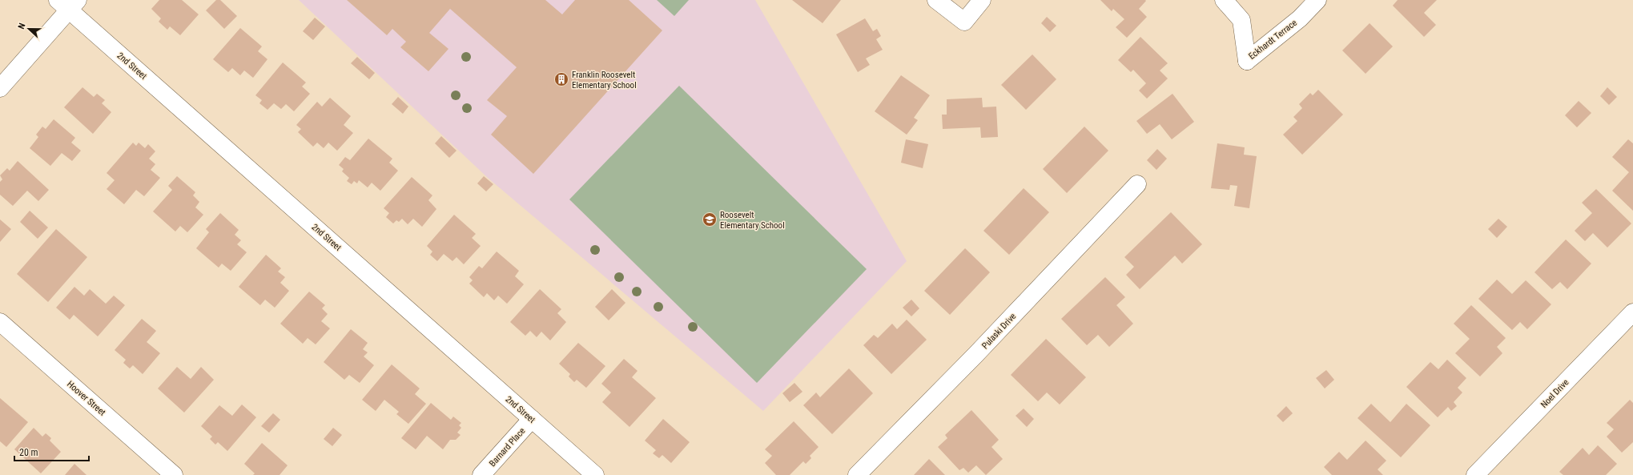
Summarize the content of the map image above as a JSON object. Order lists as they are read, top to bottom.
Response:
{
  "streets": {
    "street": [
      "Eckhardt Terrace",
      "2nd Street",
      "Pulaski Drive",
      "Noel Drive",
      "Hoover Street",
      "Barnard Place"
    ]
  },
  "crossings": [
    ["2nd Street", "Barnard Place"]
  ],
  "places": {
    "building": ["Franklin Roosevelt Elementary School"],
    "school or university": ["Roosevelt Elementary School"]
  },
  "scale_bar": "20 m",
  "north": "left"
}
